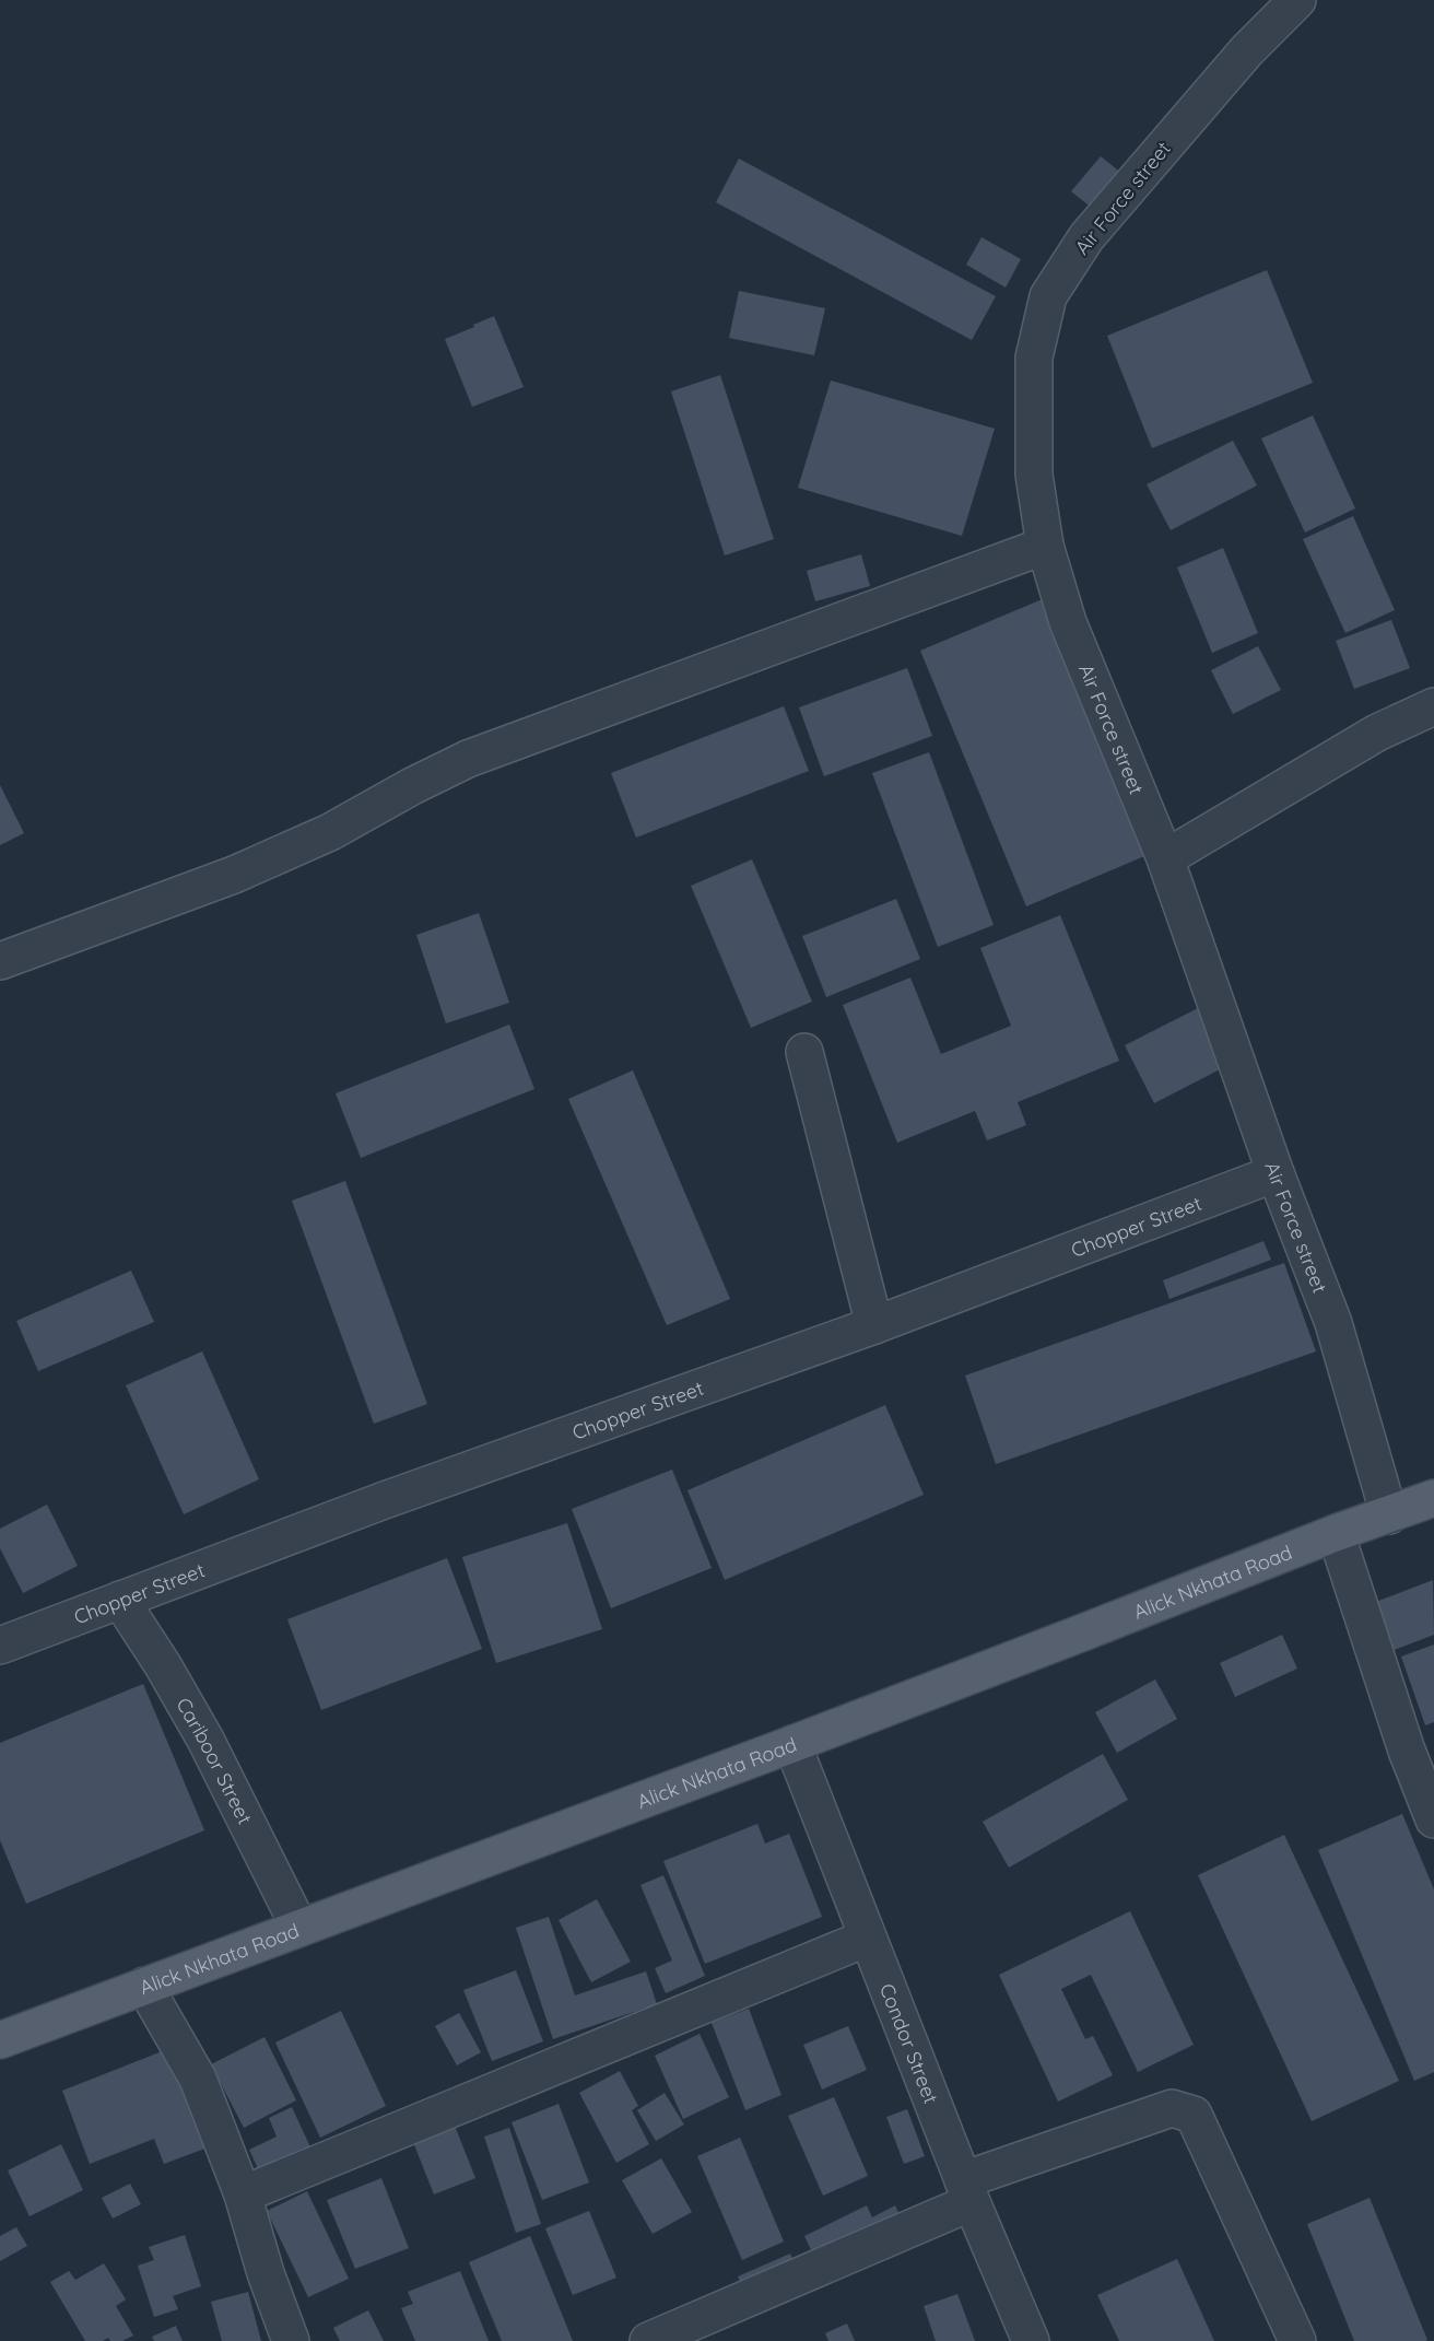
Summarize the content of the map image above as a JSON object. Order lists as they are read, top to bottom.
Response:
{
  "streets": {
    "main road": ["Alick Nkhata Road"],
    "street": [
      "Air Force street",
      "Chopper Street",
      "Cariboor Street",
      "Condor Street"
    ]
  },
  "crossings": [
    ["Air Force street", "Chopper Street"],
    ["Air Force street", "Alick Nkhata Road"],
    ["Chopper Street", "Cariboor Street"],
    ["Alick Nkhata Road", "Cariboor Street"],
    ["Alick Nkhata Road", "Condor Street"]
  ]
}
